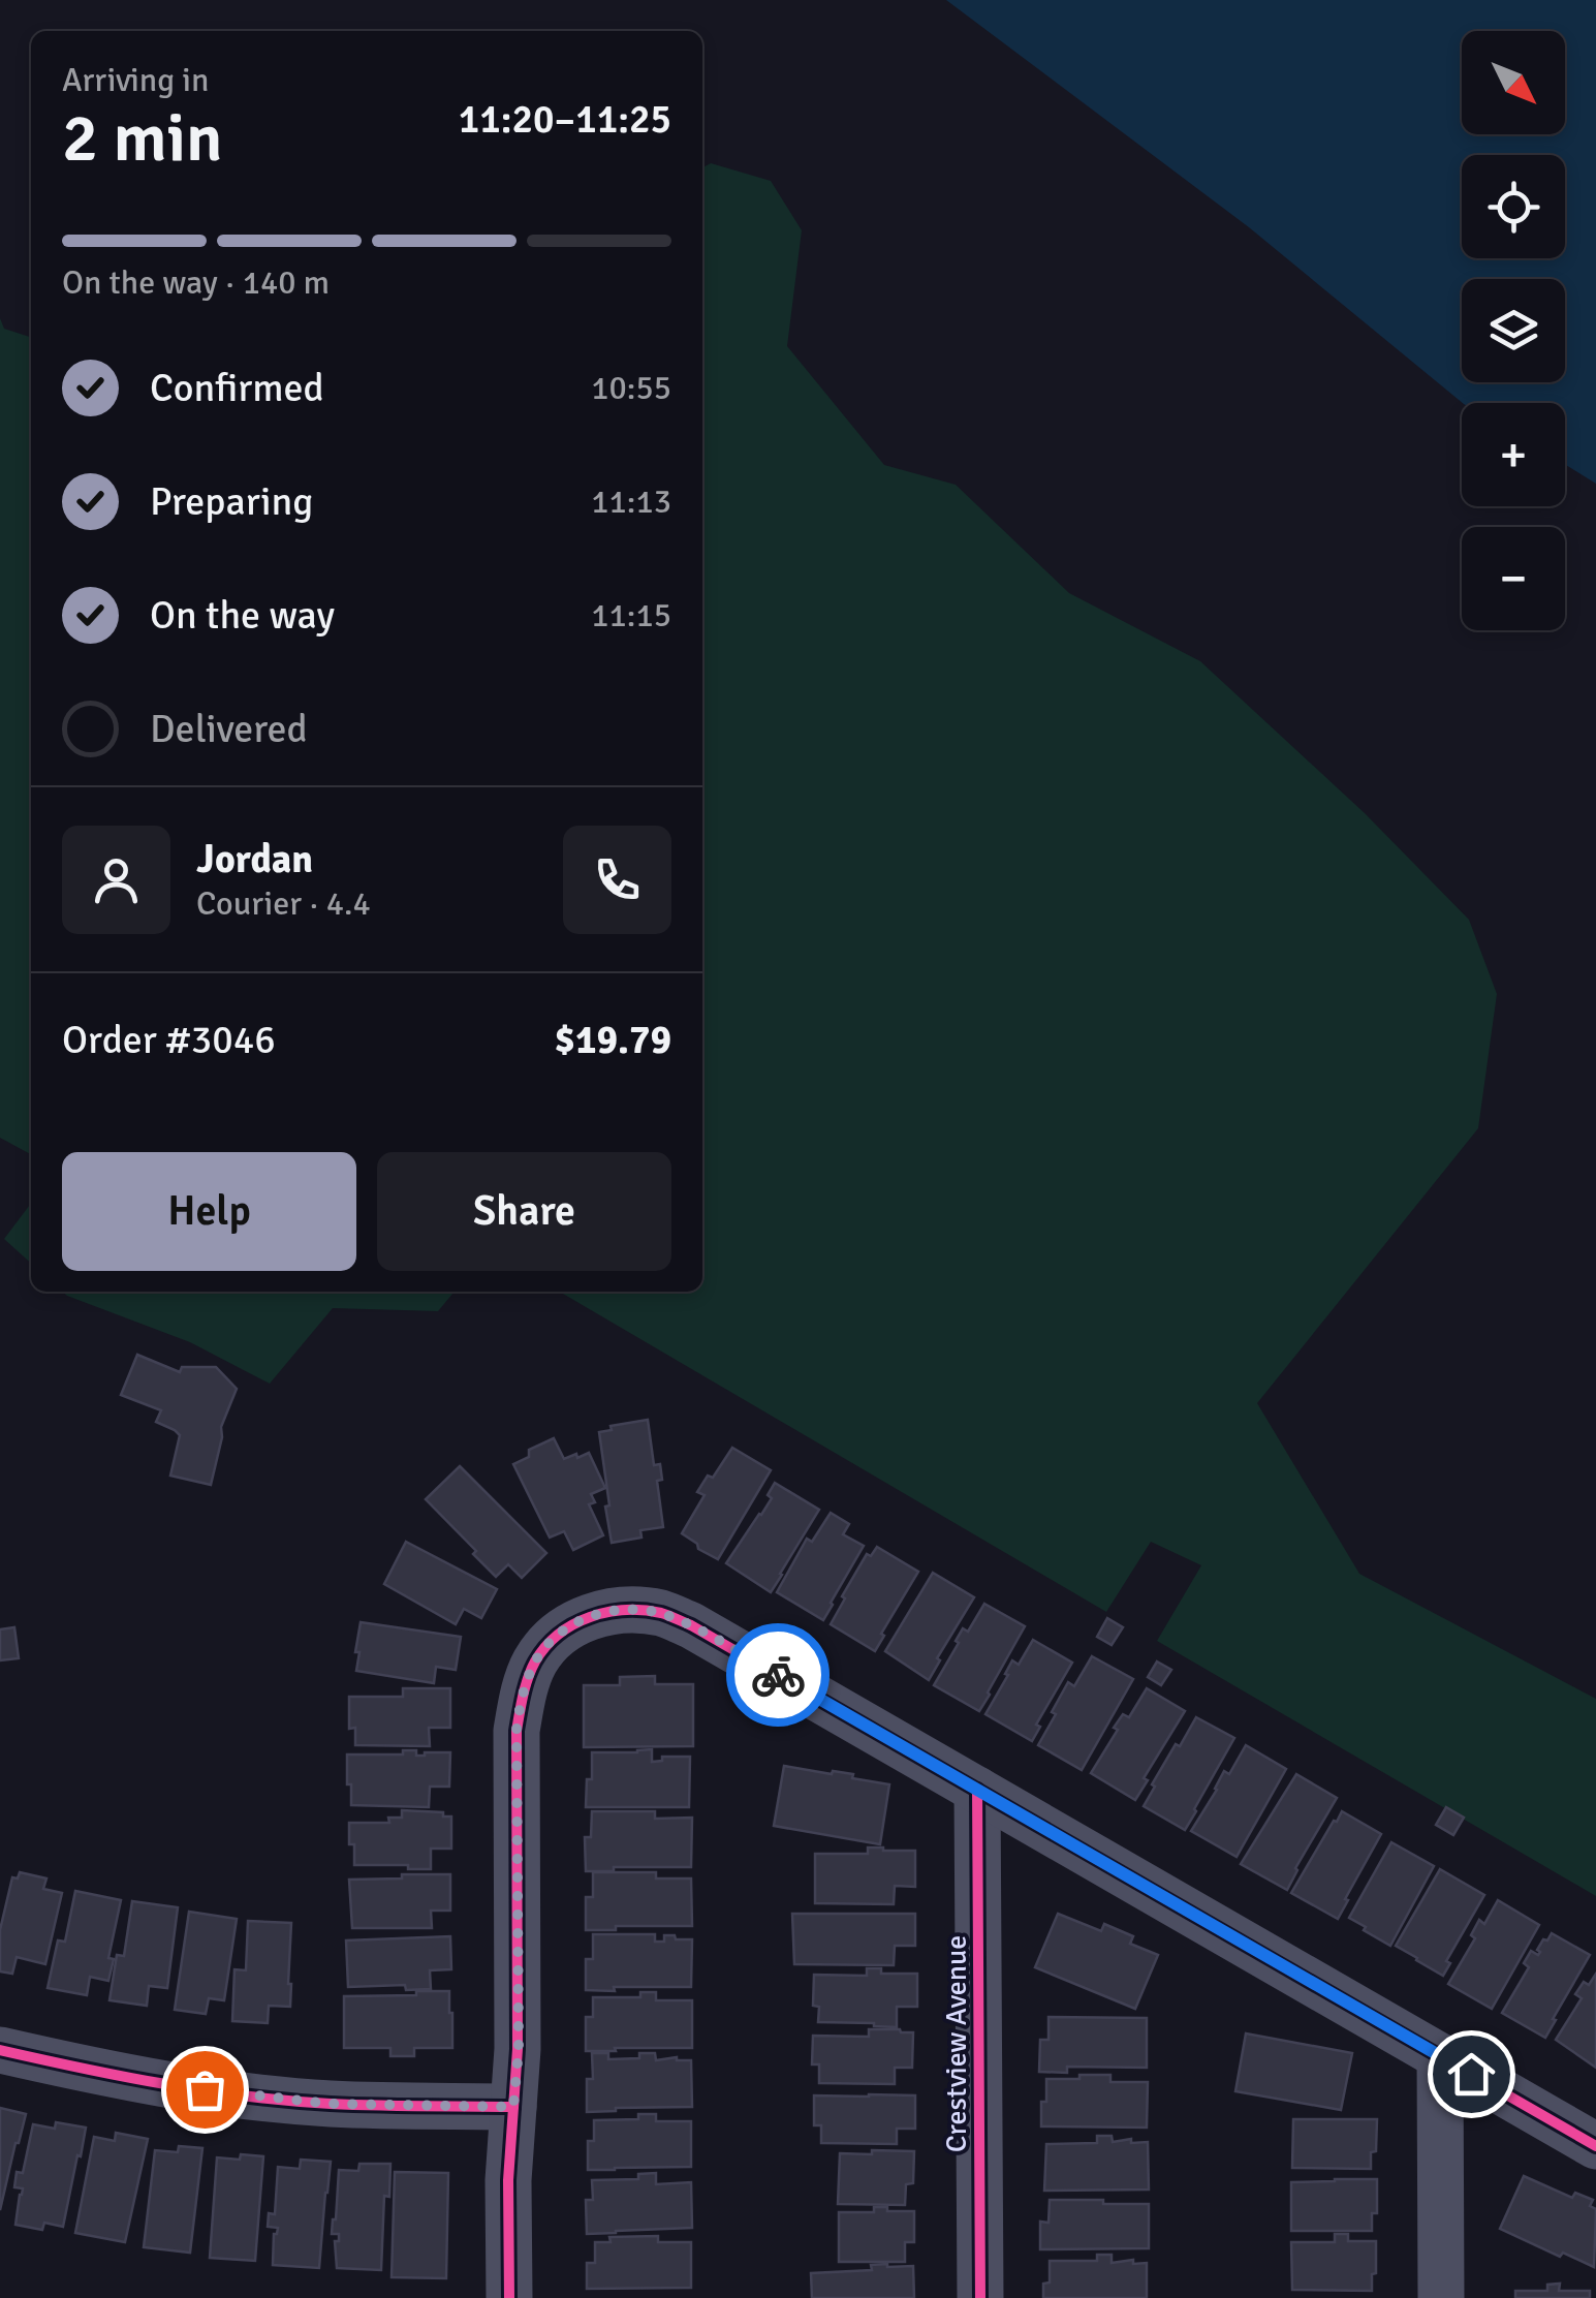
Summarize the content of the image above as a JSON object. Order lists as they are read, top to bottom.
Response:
{
  "streets": {
    "street": ["Crestview Avenue"]
  },
  "north": "bottom right",
  "page": {
    "map_buttons": ["+", "−"],
    "heading": ["2 min", "Arriving in", "11:20–11:25"],
    "panel": [
      "Jordan",
      "Courier · 4.4",
      "Order #3046",
      "$19.79"
    ],
    "bar": "On the way · 140 m",
    "list": [
      ["Confirmed", "10:55"],
      ["Preparing", "11:13"],
      ["On the way", "11:15"],
      "Delivered"
    ],
    "buttons": ["Help", "Share"]
  }
}
